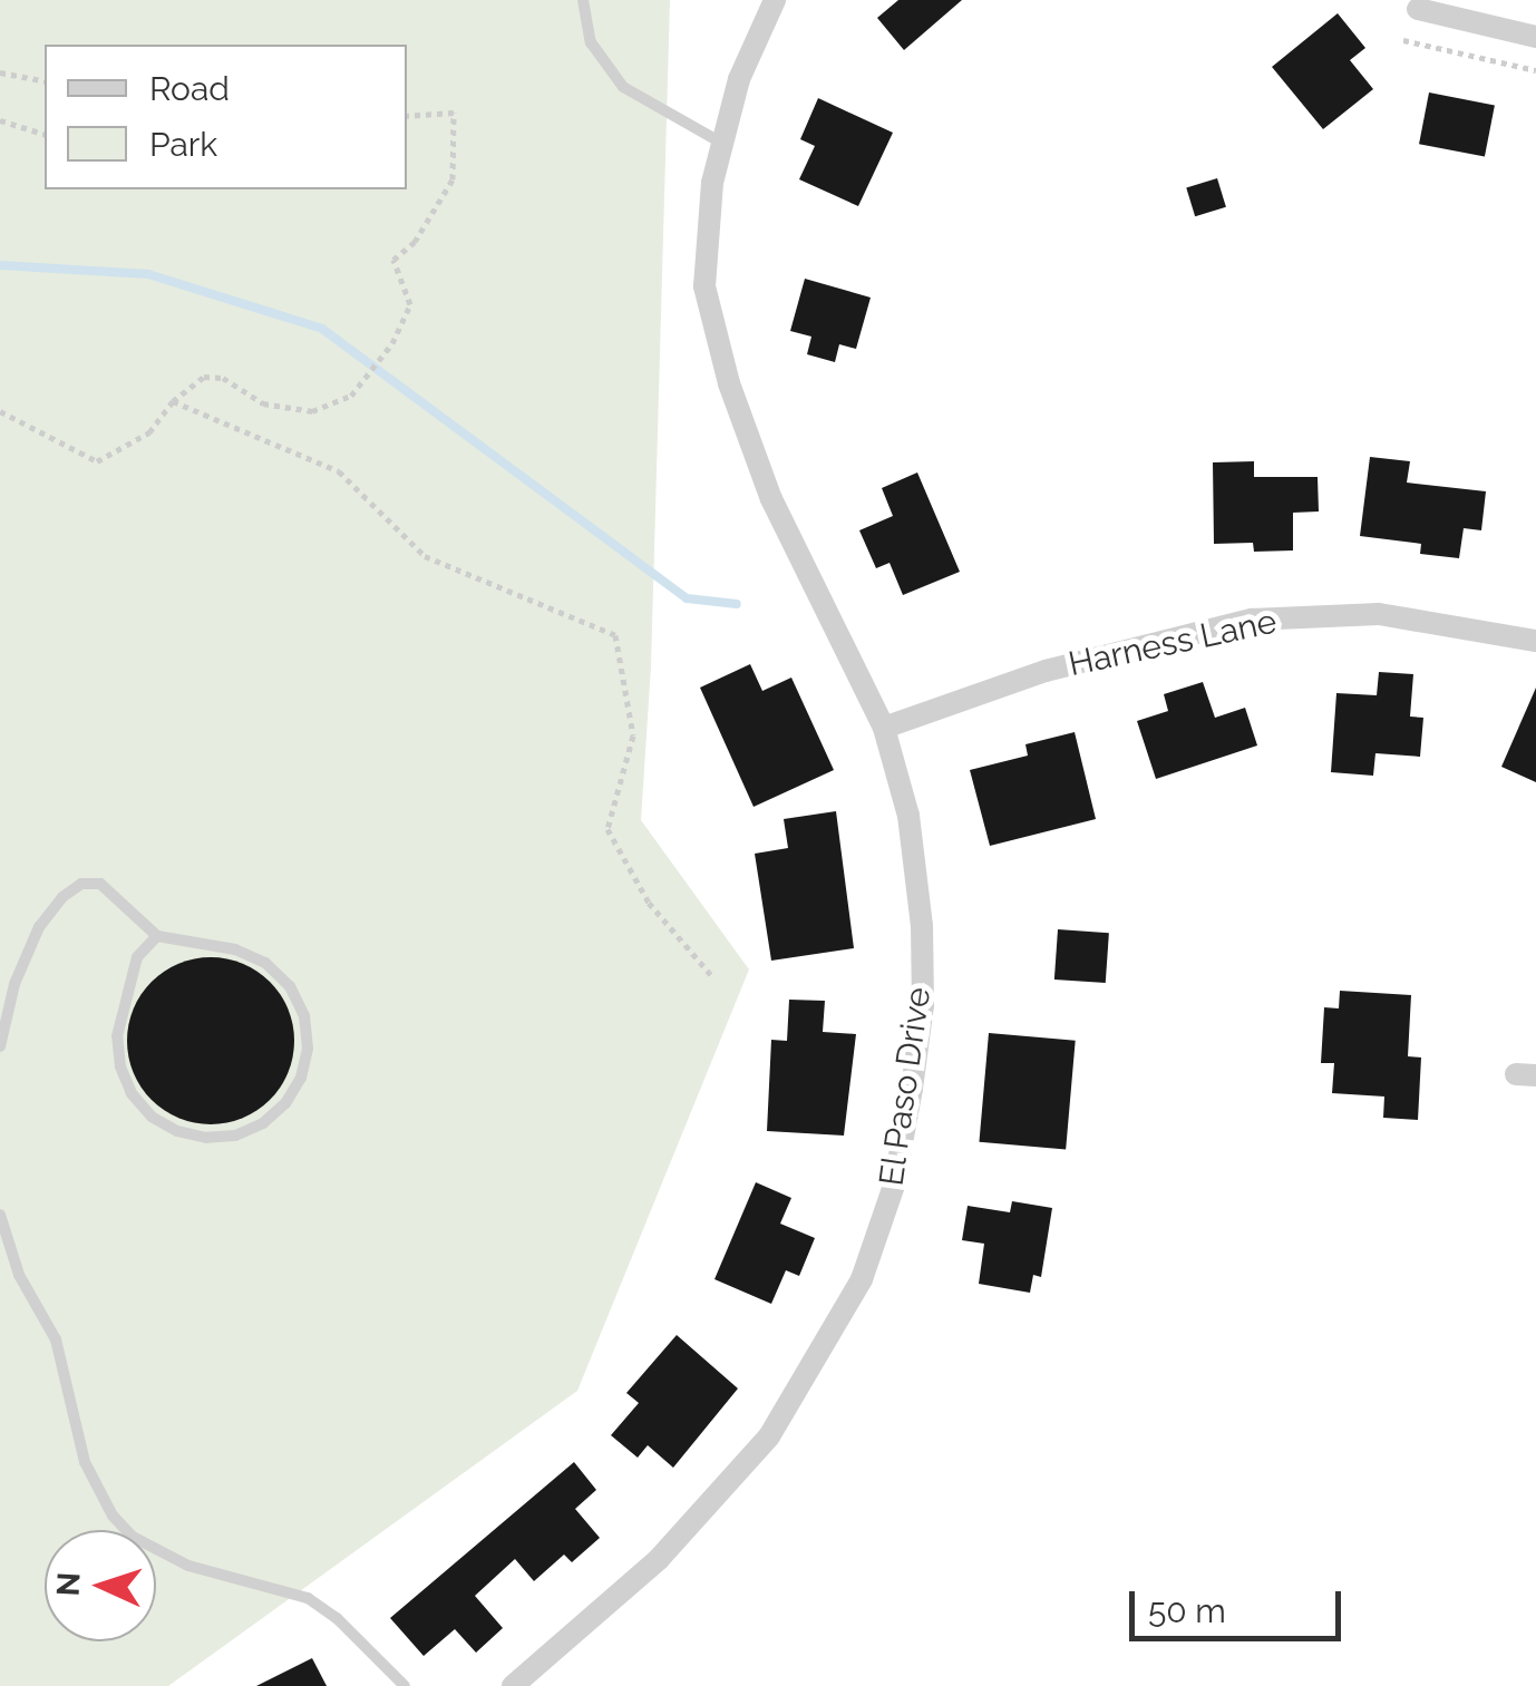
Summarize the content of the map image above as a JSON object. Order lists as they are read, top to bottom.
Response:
{
  "streets": {
    "street": ["Harness Lane", "El Paso Drive"]
  },
  "crossings": [
    ["Harness Lane", "El Paso Drive"]
  ],
  "legend": ["Road", "Park"],
  "scale_bar": "50 m",
  "north": "left"
}
